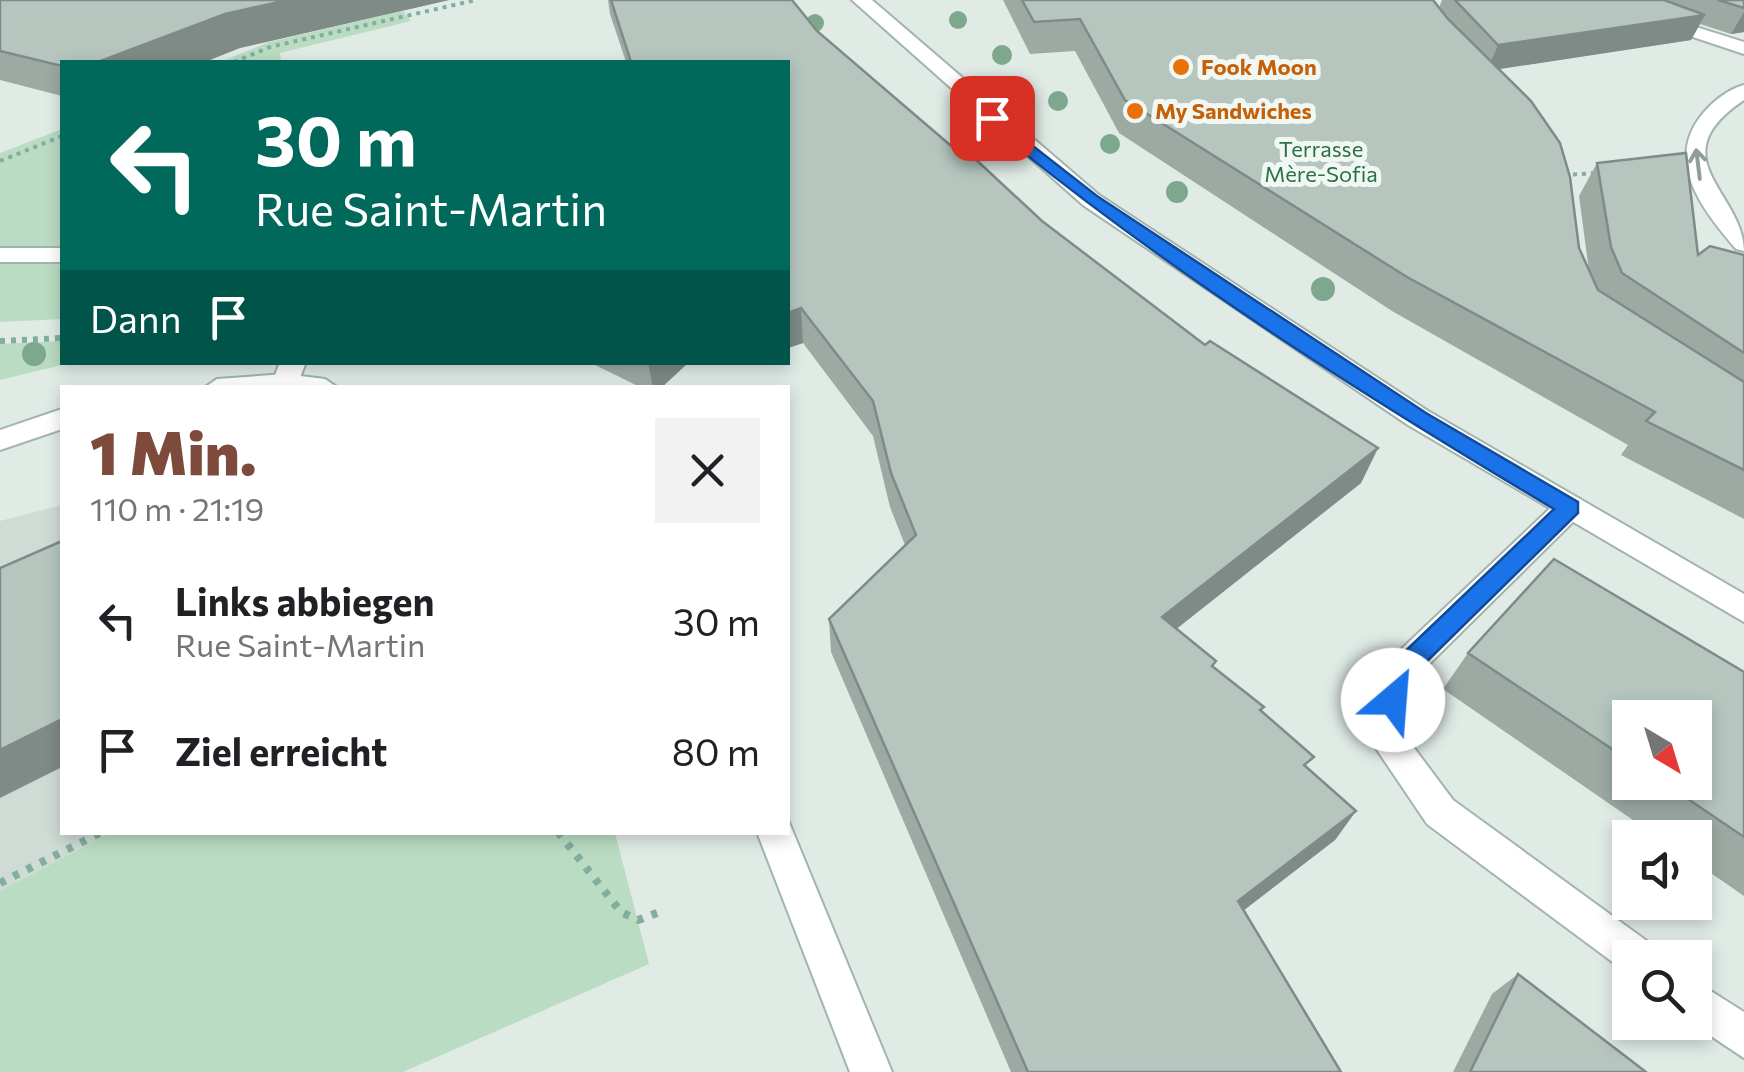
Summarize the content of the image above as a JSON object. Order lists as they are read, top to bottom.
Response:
{
  "parks": ["Terrasse Mère-Sofia"],
  "places": ["Fook Moon", "My Sandwiches"],
  "north": "bottom right",
  "page": {
    "turn": ["30 m", "Rue Saint-Martin"],
    "then": "Dann",
    "heading": ["1 Min.", "110 m · 21:19"],
    "list": [
      {
        "name": "Links abbiegen",
        "note": "Rue Saint-Martin",
        "value": "30 m"
      },
      {
        "name": "Ziel erreicht",
        "value": "80 m"
      }
    ]
  }
}
